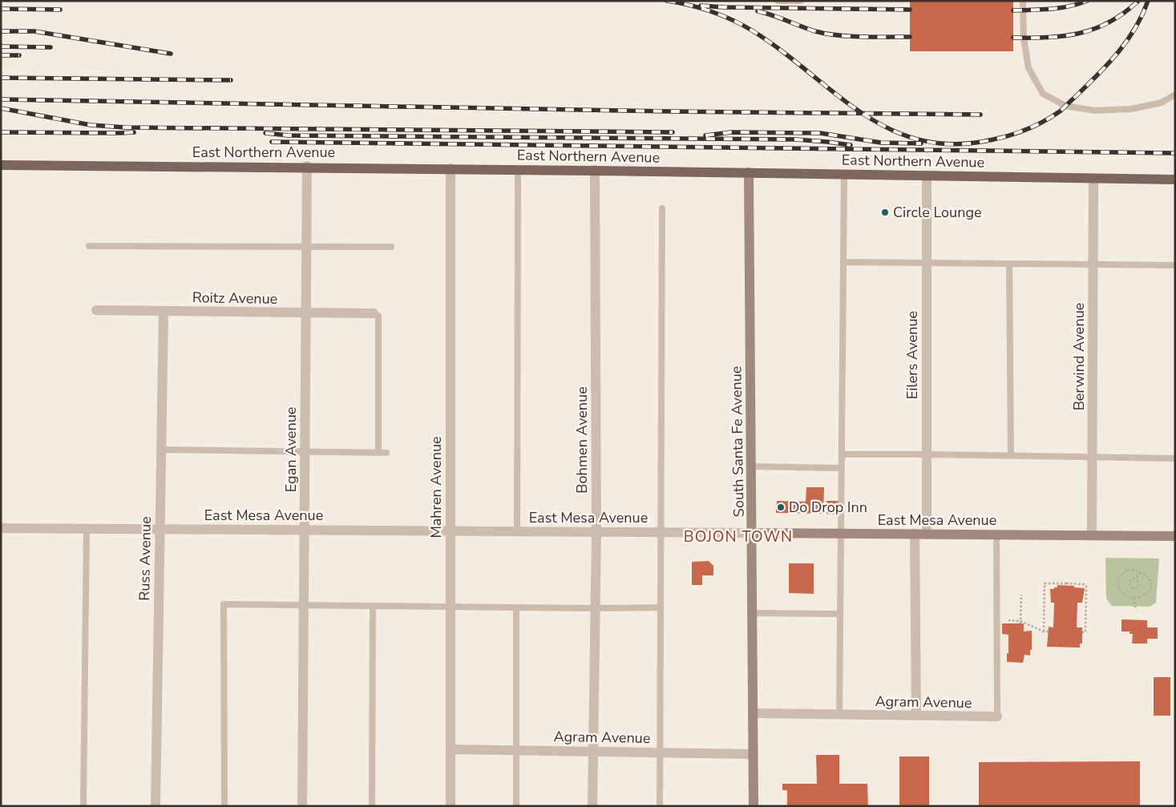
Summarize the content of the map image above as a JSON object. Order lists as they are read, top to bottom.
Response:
{
  "streets": {
    "main road": ["East Northern Avenue"],
    "street": [
      "Roitz Avenue",
      "Eilers Avenue",
      "Berwind Avenue",
      "Bohmen Avenue",
      "South Santa Fe Avenue",
      "Egan Avenue",
      "Mahren Avenue",
      "East Mesa Avenue",
      "Russ Avenue",
      "Agram Avenue"
    ]
  },
  "crossings": [
    ["East Northern Avenue", "Eilers Avenue"],
    ["East Northern Avenue", "Berwind Avenue"],
    ["East Northern Avenue", "Bohmen Avenue"],
    ["East Northern Avenue", "South Santa Fe Avenue"],
    ["East Northern Avenue", "Egan Avenue"],
    ["East Northern Avenue", "Mahren Avenue"],
    ["Roitz Avenue", "Egan Avenue"],
    ["Roitz Avenue", "Russ Avenue"],
    ["Eilers Avenue", "East Mesa Avenue"],
    ["Berwind Avenue", "East Mesa Avenue"],
    ["Bohmen Avenue", "East Mesa Avenue"],
    ["Bohmen Avenue", "Agram Avenue"],
    ["South Santa Fe Avenue", "East Mesa Avenue"],
    ["South Santa Fe Avenue", "Agram Avenue"],
    ["Egan Avenue", "East Mesa Avenue"],
    ["Mahren Avenue", "East Mesa Avenue"],
    ["Mahren Avenue", "Agram Avenue"],
    ["East Mesa Avenue", "Russ Avenue"]
  ],
  "districts": ["BOJON TOWN"],
  "places": ["Circle Lounge", "Do Drop Inn"]
}
